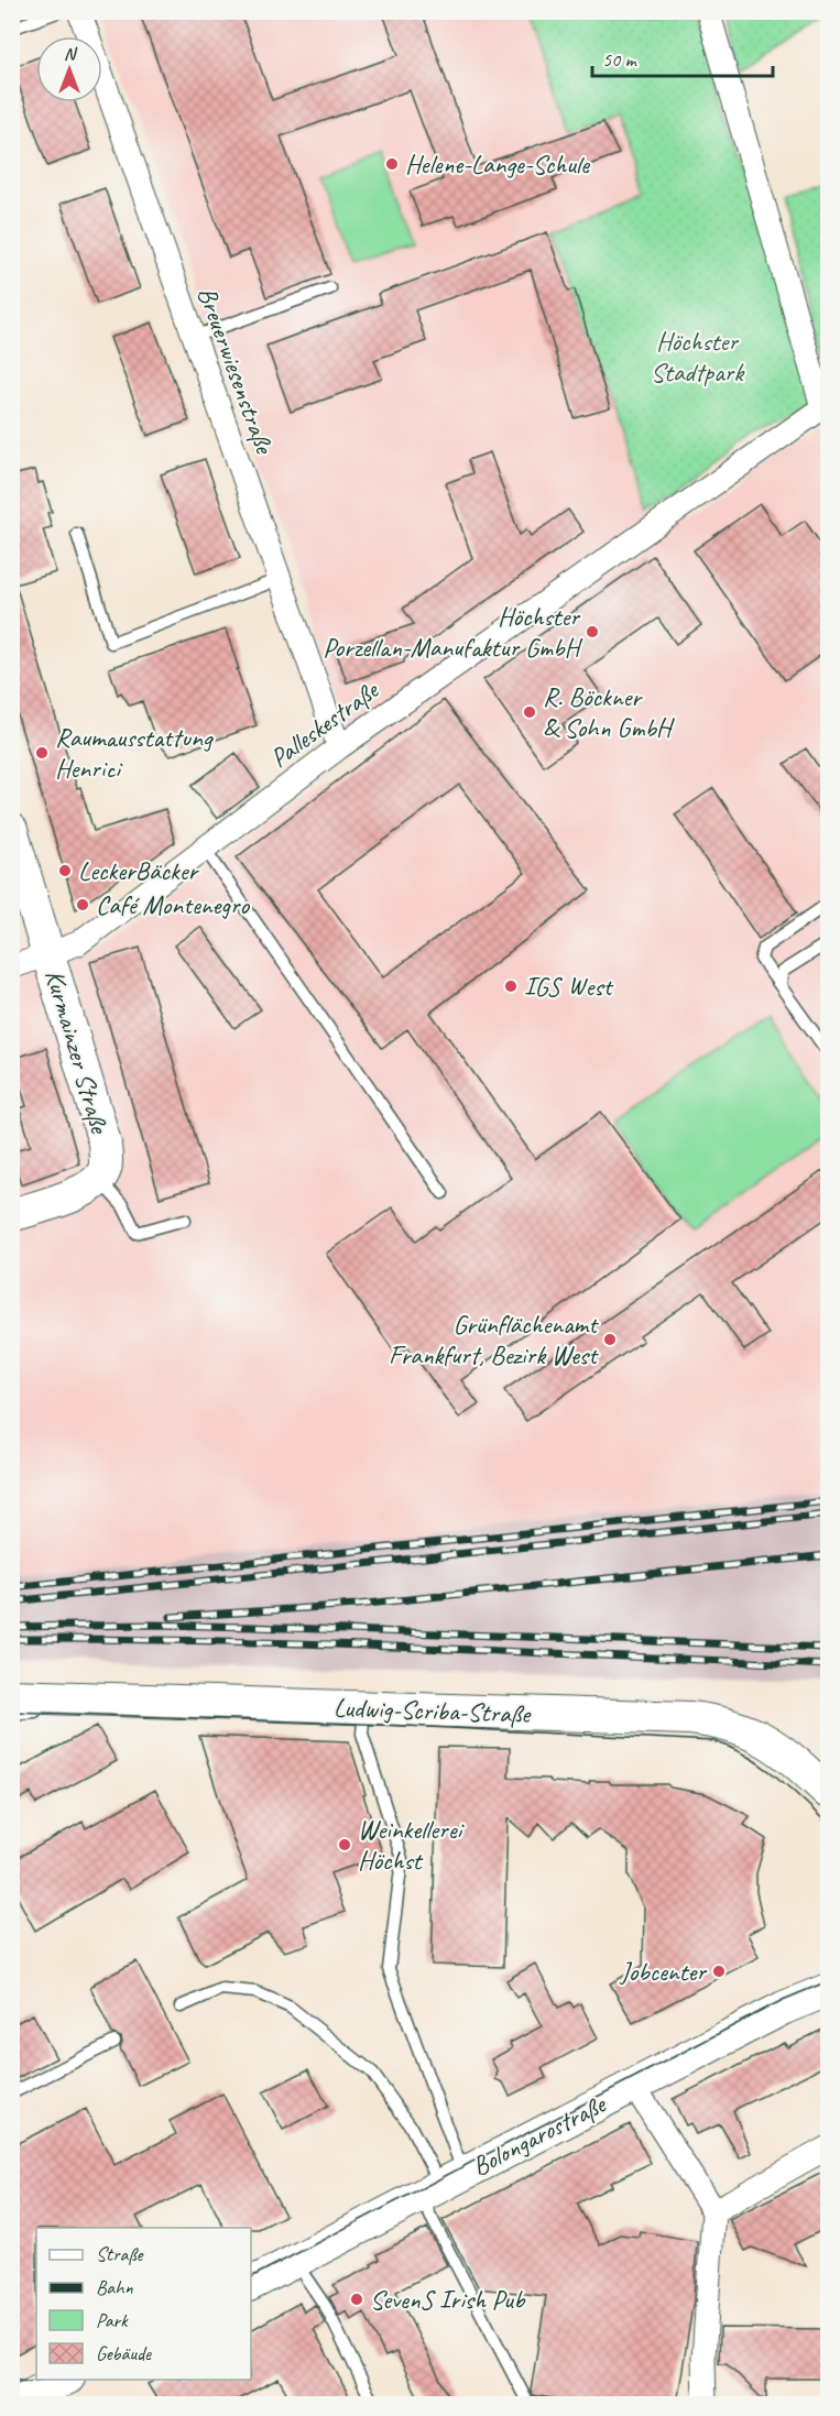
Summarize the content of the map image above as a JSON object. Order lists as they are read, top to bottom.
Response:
{
  "streets": {
    "main road": ["Kurmainzer Straße", "Ludwig-Scriba-Straße", "Bolongarostraße"],
    "street": ["Breuerwiesenstraße", "Palleskestraße"]
  },
  "crossings": [
    ["Breuerwiesenstraße", "Palleskestraße"],
    ["Palleskestraße", "Kurmainzer Straße"]
  ],
  "parks": ["Höchster Stadtpark"],
  "places": [
    "Helene-Lange-Schule",
    "Höchster Porzellan-Manufaktur GmbH",
    "R. Böckner & Sohn GmbH",
    "Raumausstattung Henrici",
    "LeckerBäcker",
    "Café Montenegro",
    "IGS West",
    "Grünflächenamt Frankfurt, Bezirk West",
    "Weinkellerei Höchst",
    "Jobcenter",
    "SevenS Irish Pub"
  ],
  "legend": [
    "Straße",
    "Bahn",
    "Park",
    "Gebäude"
  ],
  "scale_bar": "50 m",
  "north": "top"
}
